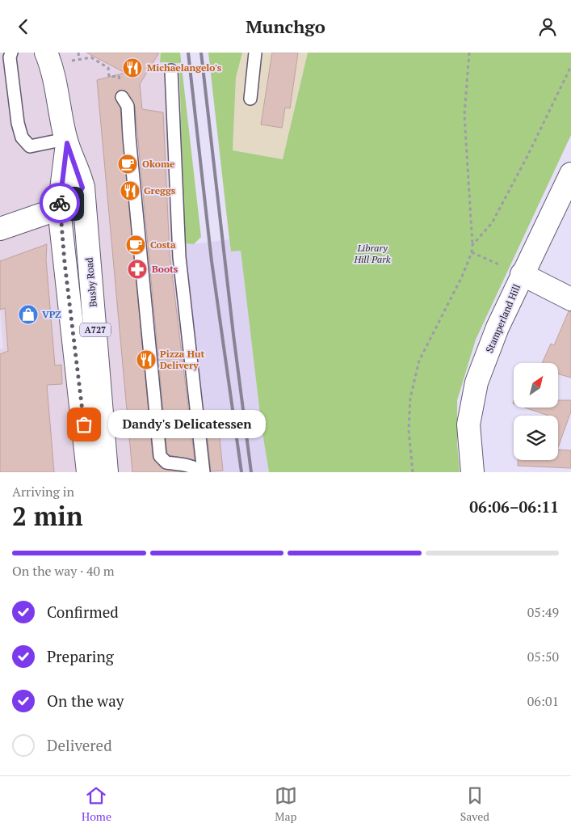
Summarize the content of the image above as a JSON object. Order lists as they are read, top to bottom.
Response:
{
  "streets": {
    "main road": ["Busby Road", "Stamperland Hill", "A727"]
  },
  "parks": ["Library Hill Park"],
  "places": {
    "restaurant": ["Michaelangelo's", "Greggs", "Pizza Hut Delivery"],
    "cafe": ["Okome", "Costa"],
    "pharmacy": ["Boots"],
    "shop": ["VPZ"],
    "other": ["Dandy's Delicatessen"]
  },
  "north": "top right",
  "page": {
    "header": "Munchgo",
    "bubble": "Dandy's Delicatessen",
    "heading": ["2 min", "Arriving in", "06:06–06:11"],
    "bar": "On the way · 40 m",
    "list": [
      ["Confirmed", "05:49"],
      ["Preparing", "05:50"],
      ["On the way", "06:01"],
      "Delivered"
    ],
    "tabs": ["Home", "Map", "Saved"]
  }
}
